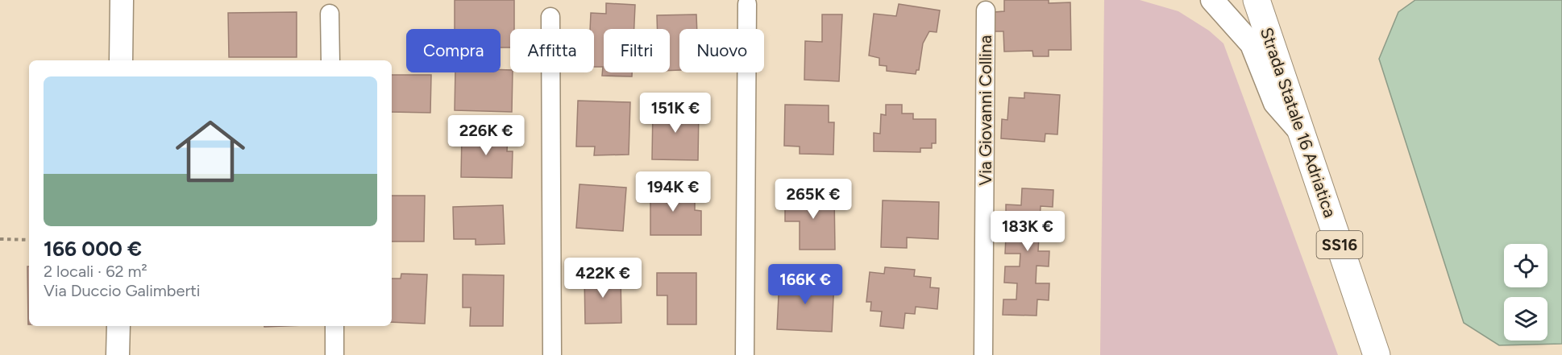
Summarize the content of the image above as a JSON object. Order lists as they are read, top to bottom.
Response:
{
  "streets": {
    "main road": ["Strada Statale 16 Adriatica", "SS16"],
    "street": ["Via Giovanni Collina"]
  },
  "page": {
    "chip": [
      "Compra",
      "Affitta",
      "Filtri",
      "Nuovo"
    ],
    "list": [
      {
        "name": "166 000 €",
        "note": "2 locali · 62 m² · Via Duccio Galimberti"
      }
    ],
    "price": [
      "151K €",
      "226K €",
      "194K €",
      "265K €",
      "183K €",
      "422K €",
      "166K €"
    ]
  }
}
